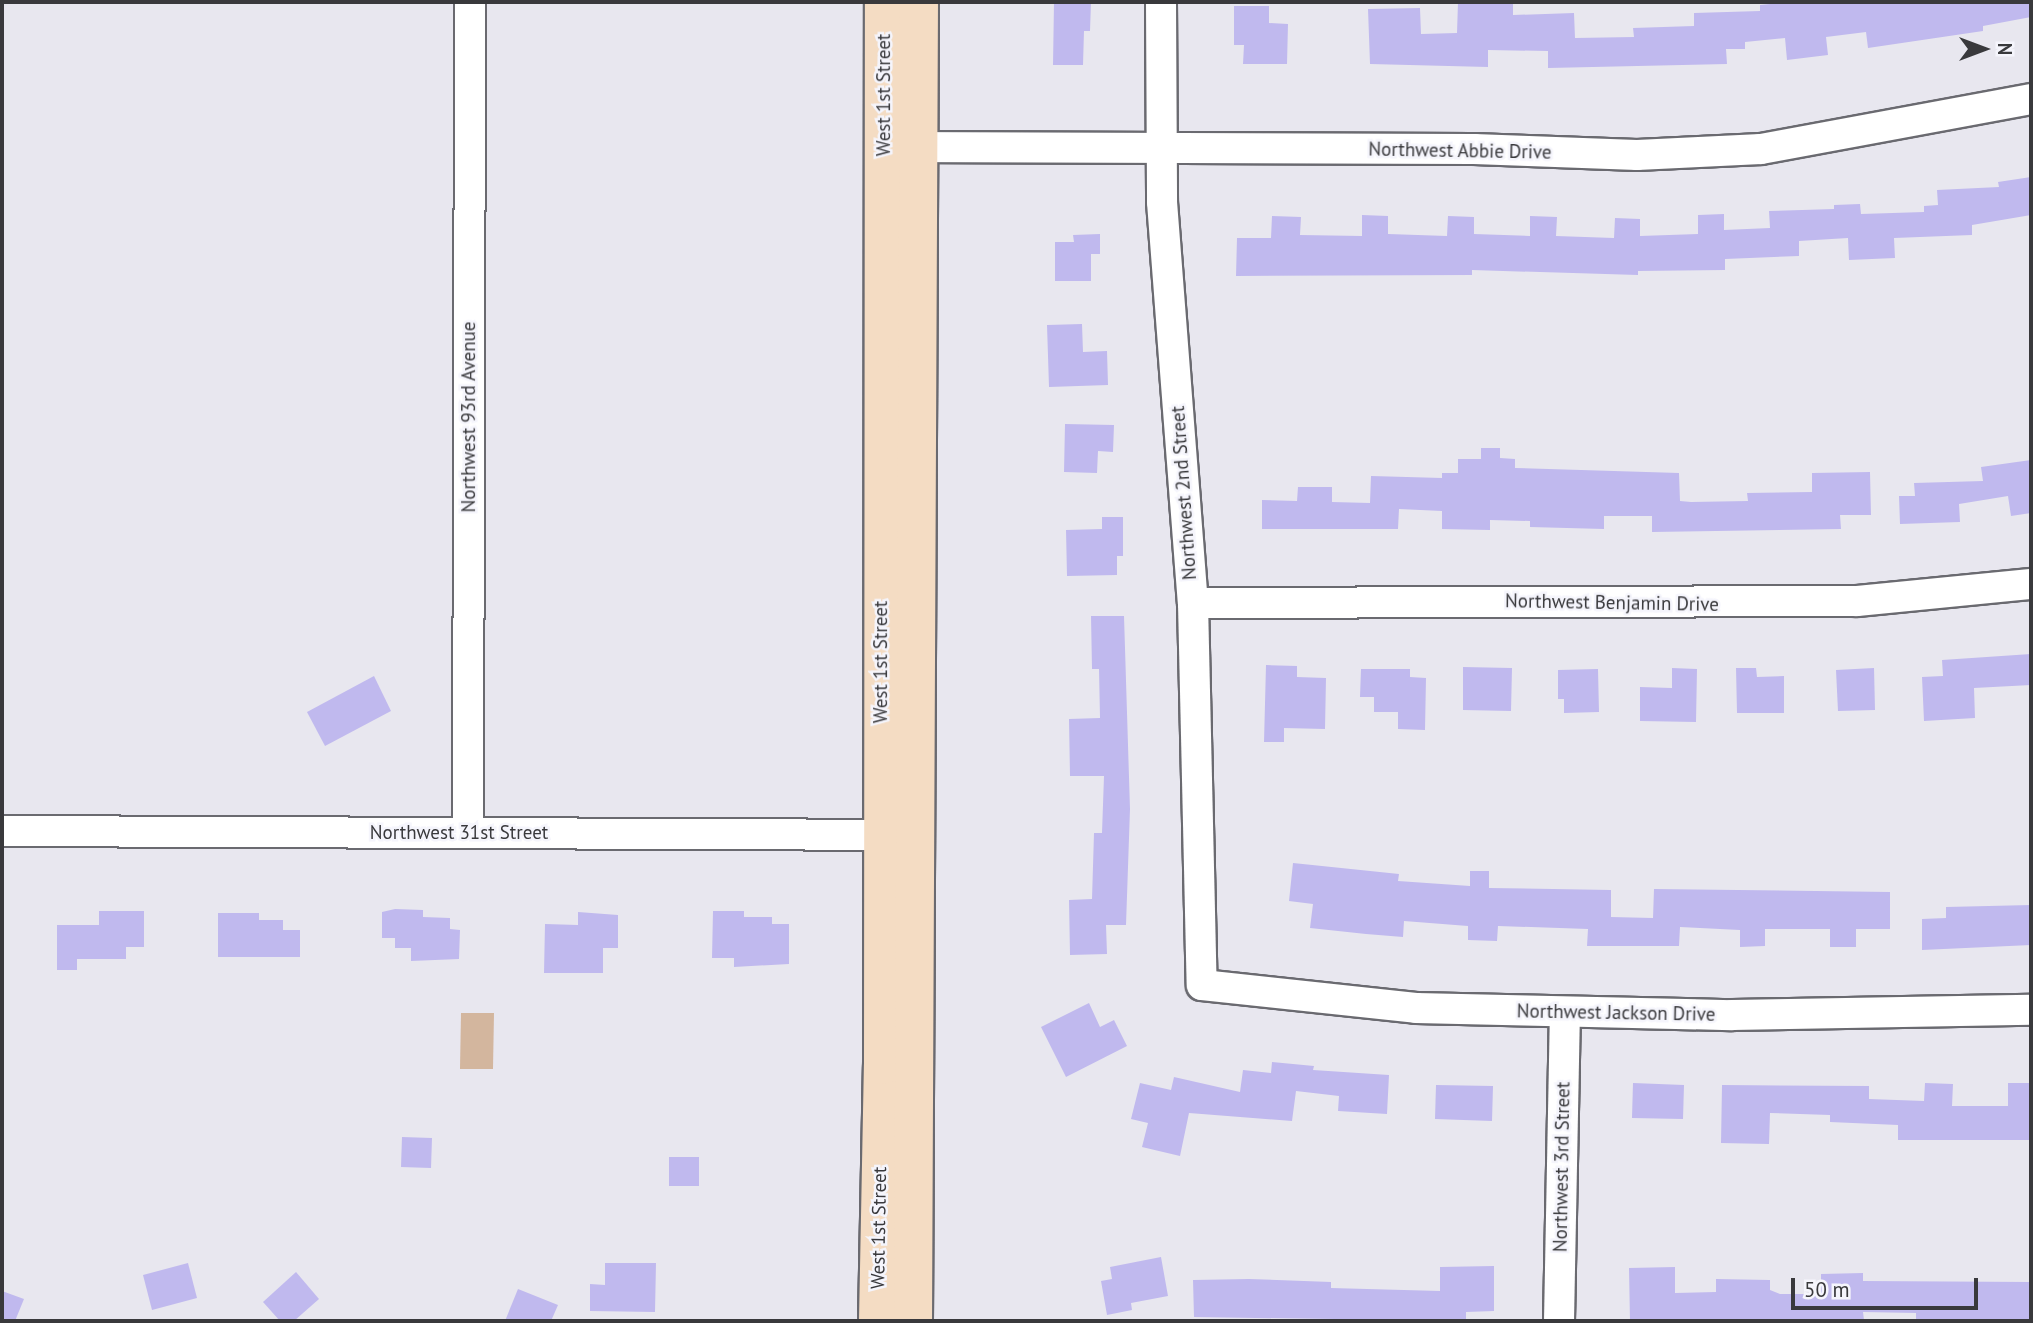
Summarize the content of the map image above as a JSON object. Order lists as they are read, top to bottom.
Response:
{
  "streets": {
    "main road": ["West 1st Street"],
    "street": [
      "Northwest Abbie Drive",
      "Northwest 93rd Avenue",
      "Northwest 2nd Street",
      "Northwest Benjamin Drive",
      "Northwest 31st Street",
      "Northwest Jackson Drive",
      "Northwest 3rd Street"
    ]
  },
  "crossings": [
    ["West 1st Street", "Northwest Abbie Drive"],
    ["West 1st Street", "Northwest 31st Street"],
    ["Northwest Abbie Drive", "Northwest 2nd Street"],
    ["Northwest 93rd Avenue", "Northwest 31st Street"],
    ["Northwest 2nd Street", "Northwest Benjamin Drive"],
    ["Northwest 2nd Street", "Northwest Jackson Drive"],
    ["Northwest Jackson Drive", "Northwest 3rd Street"]
  ],
  "scale_bar": "50 m",
  "north": "right"
}
